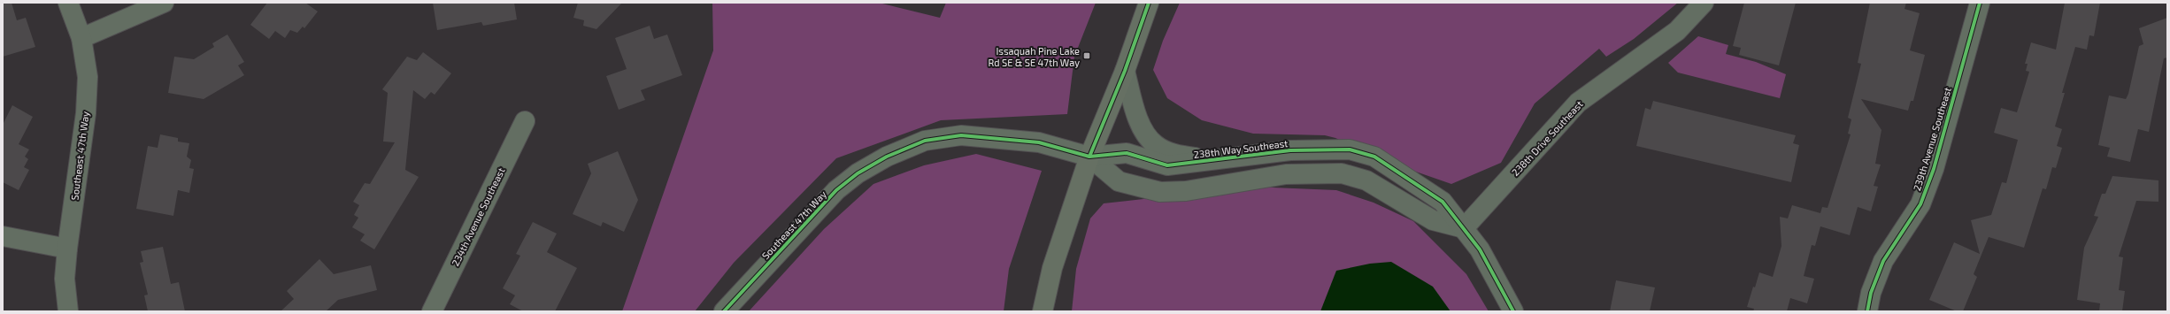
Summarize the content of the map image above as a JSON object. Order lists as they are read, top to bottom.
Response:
{
  "streets": {
    "street": [
      "238th Drive Southeast",
      "239th Avenue Southeast",
      "238th Way Southeast",
      "Southeast 47th Way",
      "234th Avenue Southeast"
    ]
  },
  "crossings": [
    ["238th Drive Southeast", "238th Way Southeast"],
    ["238th Way Southeast", "Southeast 47th Way"]
  ],
  "places": {
    "transit": ["Issaquah Pine Lake Rd SE & SE 47th Way"]
  }
}
